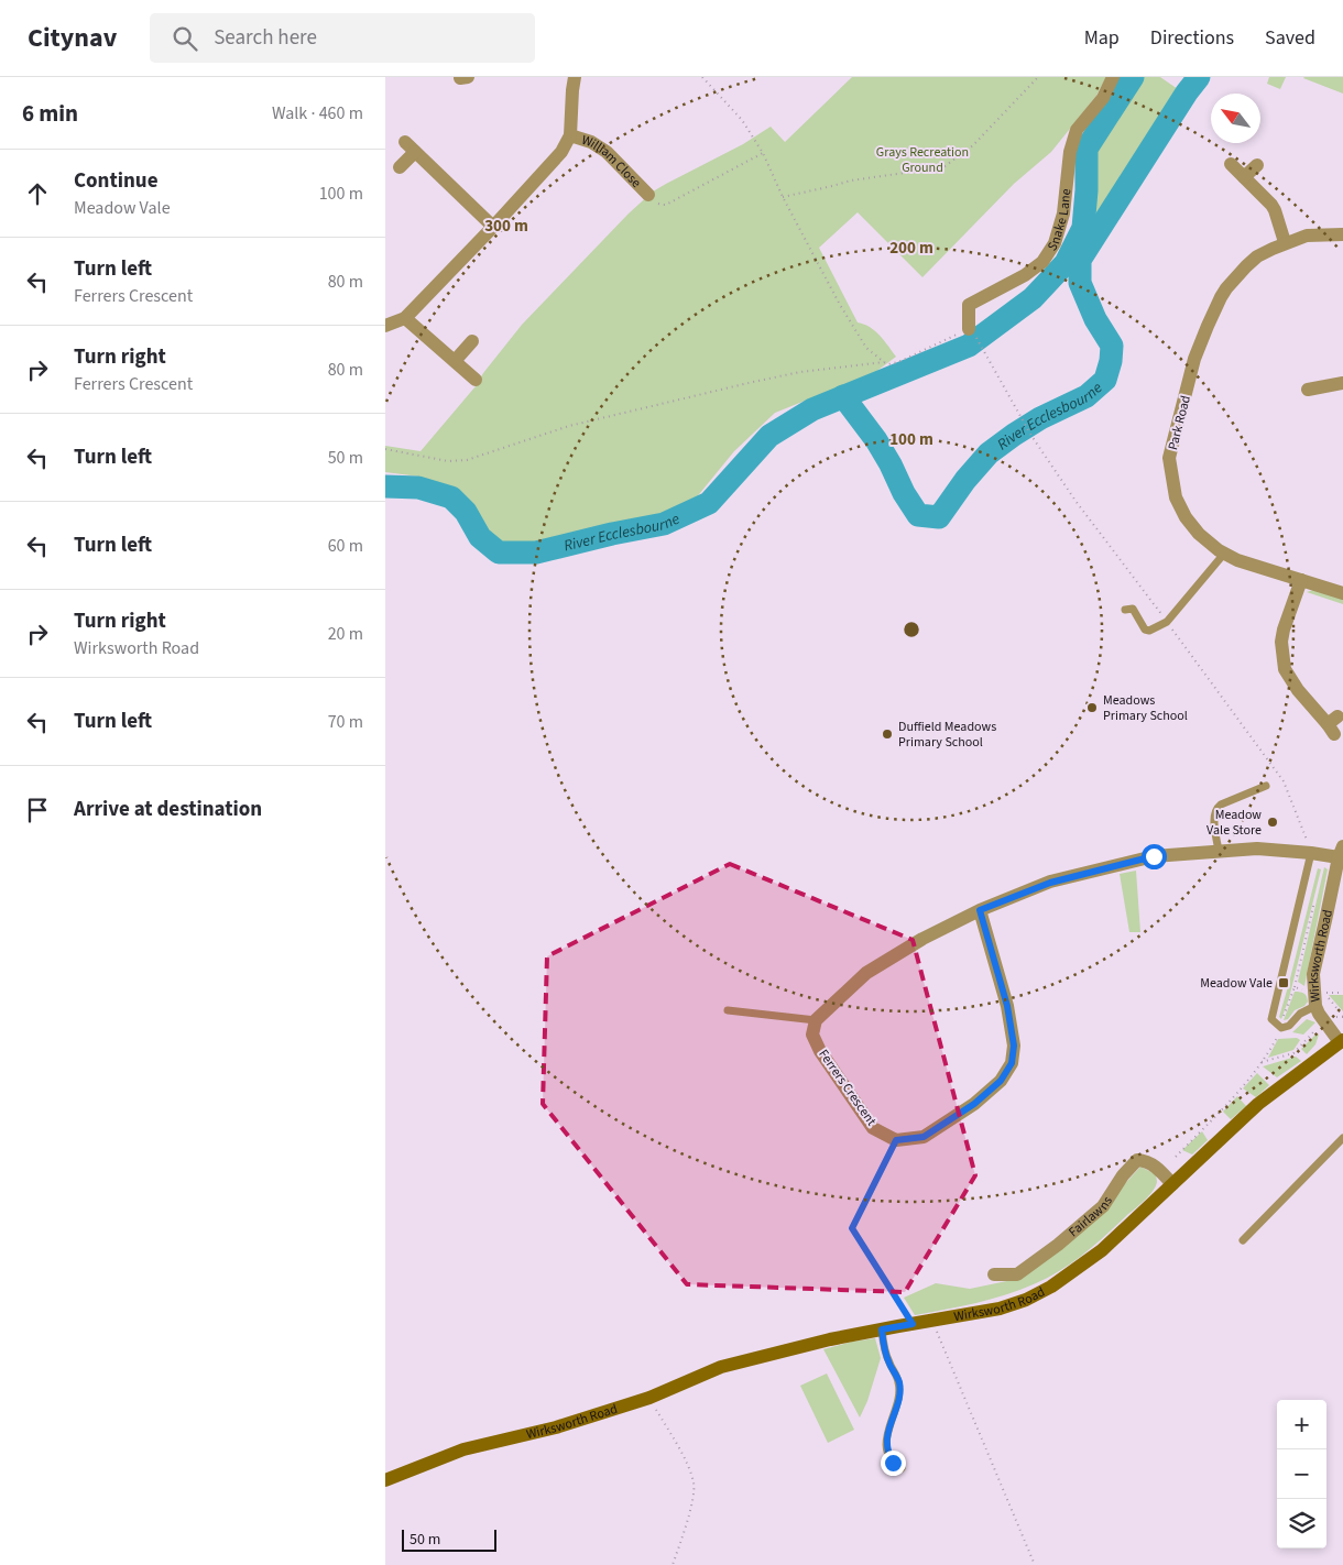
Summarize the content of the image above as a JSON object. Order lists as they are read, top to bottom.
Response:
{
  "streets": {
    "main road": ["Wirksworth Road"],
    "street": [
      "William Close",
      "Snake Lane",
      "Park Road",
      "Ferrers Crescent",
      "Fairlawns"
    ]
  },
  "crossings": [
    ["Wirksworth Road", "Fairlawns"]
  ],
  "water": ["River Ecclesbourne"],
  "parks": ["Grays Recreation Ground"],
  "places": {
    "other": ["Meadows Primary School", "Duffield Meadows Primary School", "Meadow Vale Store"],
    "transit": ["Meadow Vale"]
  },
  "scale_bar": "50 m",
  "north": "top left",
  "page": {
    "header": "Citynav",
    "search": "Search here",
    "nav": ["Map", "Directions", "Saved"],
    "heading": ["6 min", "Walk · 460 m"],
    "list": [
      ["Continue", "Meadow Vale", "100 m"],
      ["Turn left", "Ferrers Crescent", "80 m"],
      ["Turn right", "Ferrers Crescent", "80 m"],
      ["Turn left", "50 m"],
      ["Turn left", "60 m"],
      ["Turn right", "Wirksworth Road", "20 m"],
      ["Turn left", "70 m"],
      "Arrive at destination"
    ],
    "map_buttons": ["+", "−"],
    "scale": "50 m"
  },
  "rings": ["300 m", "200 m", "100 m"]
}
